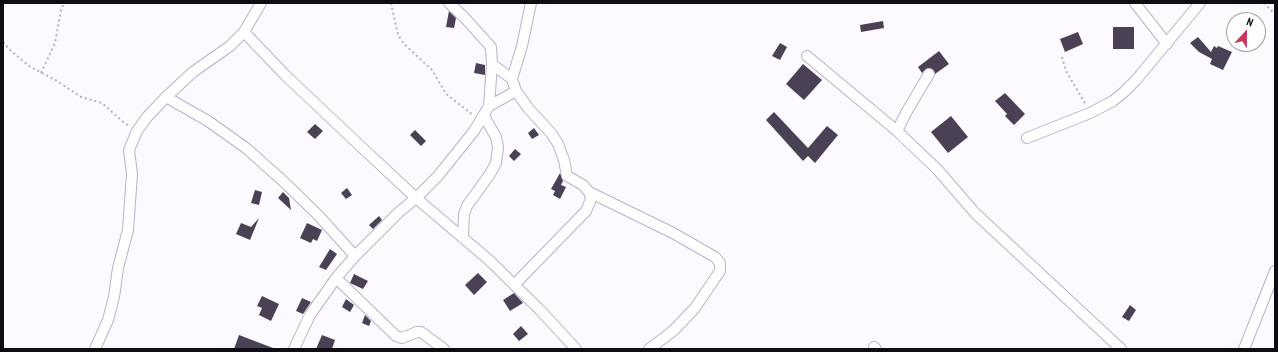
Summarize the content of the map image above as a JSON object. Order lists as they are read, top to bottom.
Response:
{
  "north": "top"
}
